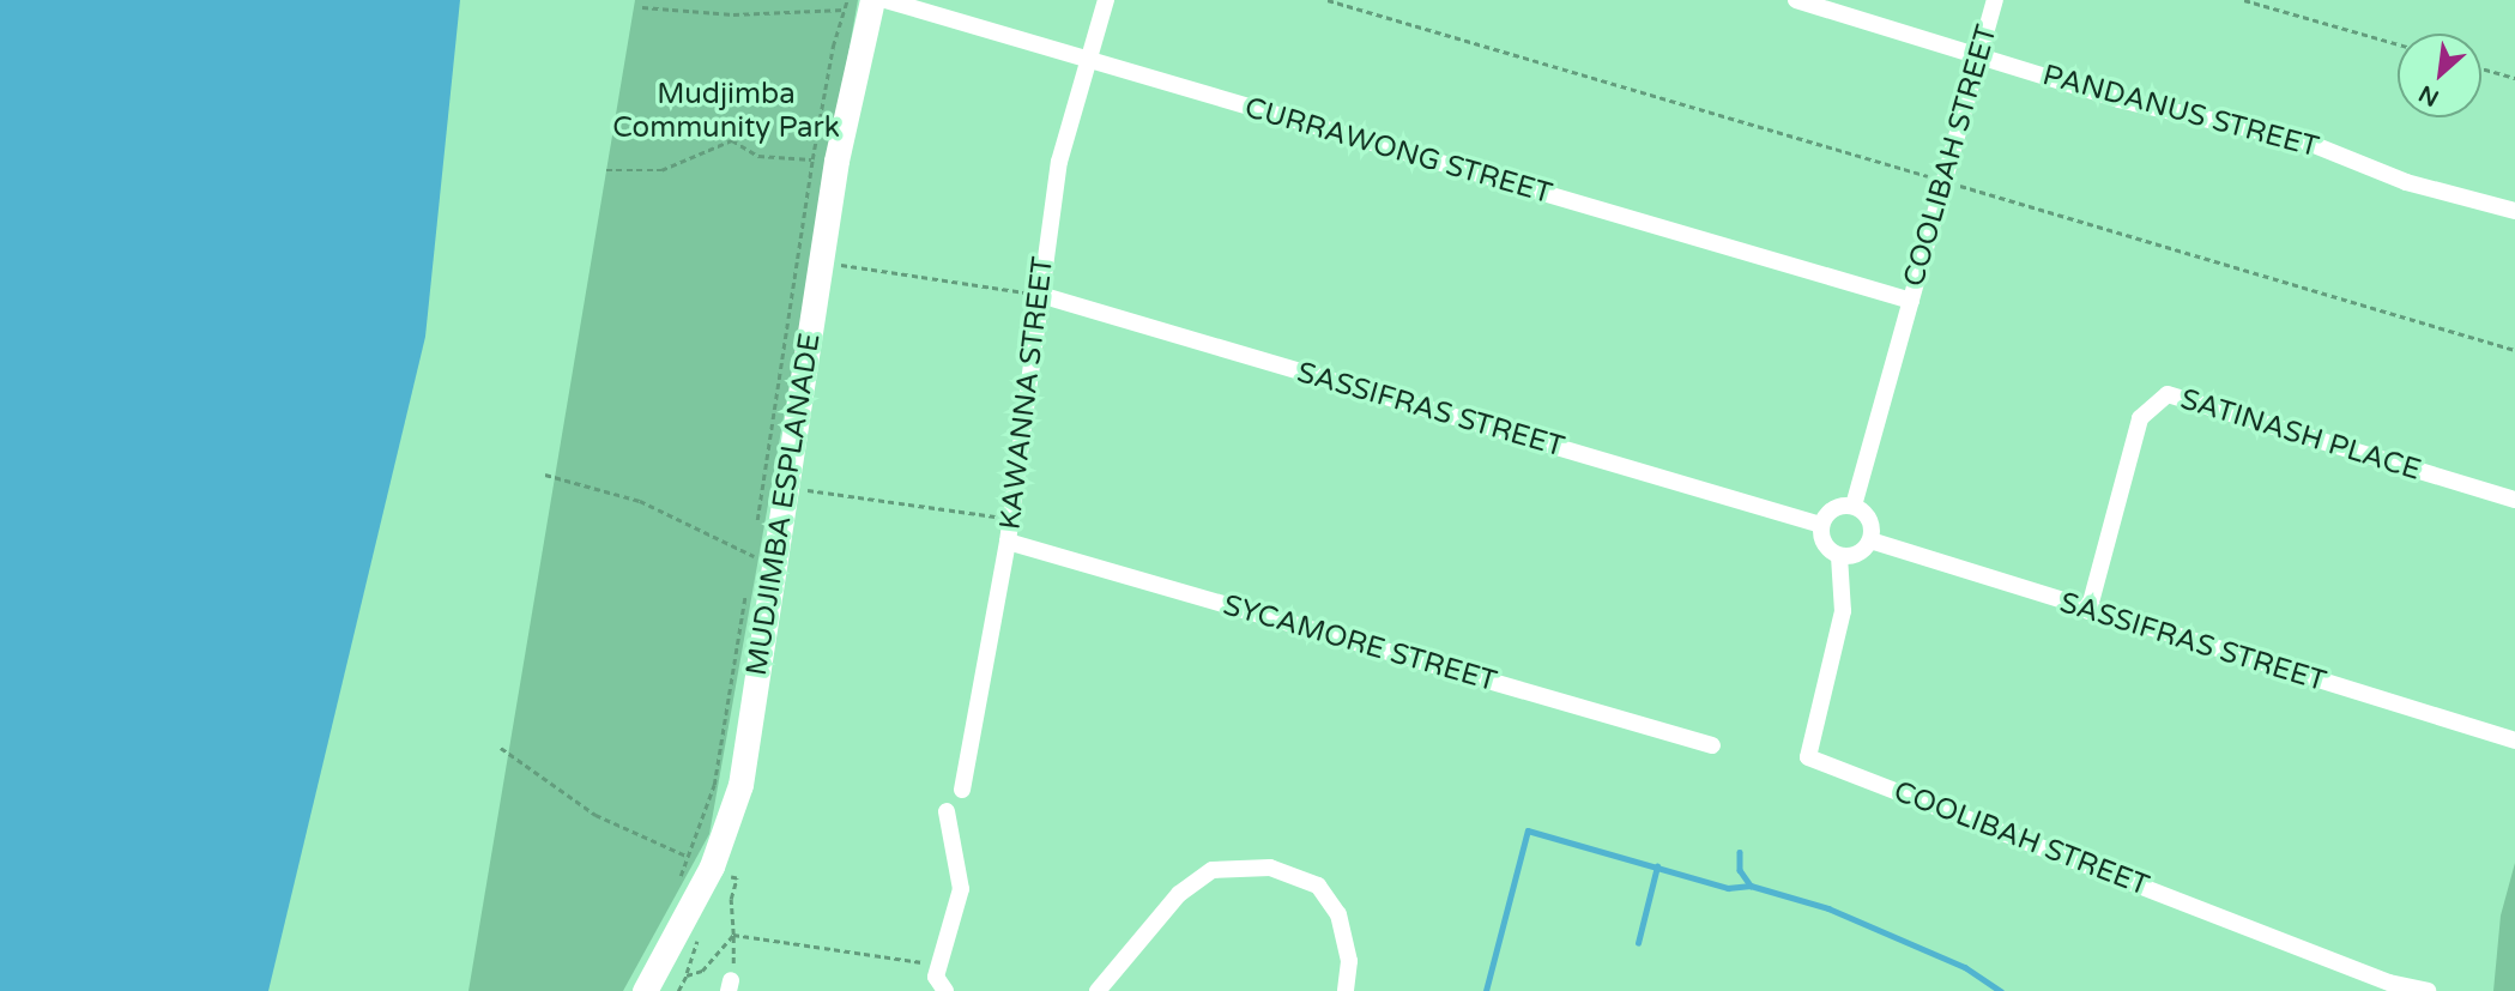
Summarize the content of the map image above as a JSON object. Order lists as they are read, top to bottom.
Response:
{
  "streets": {
    "street": [
      "PANDANUS STREET",
      "CURRAWONG STREET",
      "COOLIBAH STREET",
      "KAWANNA STREET",
      "SASSIFRAS STREET",
      "SATINASH PLACE",
      "MUDJIMBA ESPLANADE",
      "SYCAMORE STREET"
    ]
  },
  "crossings": [
    ["PANDANUS STREET", "COOLIBAH STREET"],
    ["CURRAWONG STREET", "COOLIBAH STREET"],
    ["CURRAWONG STREET", "KAWANNA STREET"],
    ["CURRAWONG STREET", "MUDJIMBA ESPLANADE"],
    ["COOLIBAH STREET", "SASSIFRAS STREET"],
    ["KAWANNA STREET", "SASSIFRAS STREET"],
    ["KAWANNA STREET", "SYCAMORE STREET"],
    ["SASSIFRAS STREET", "SATINASH PLACE"]
  ],
  "parks": ["Mudjimba Community Park"],
  "north": "bottom left"
}
